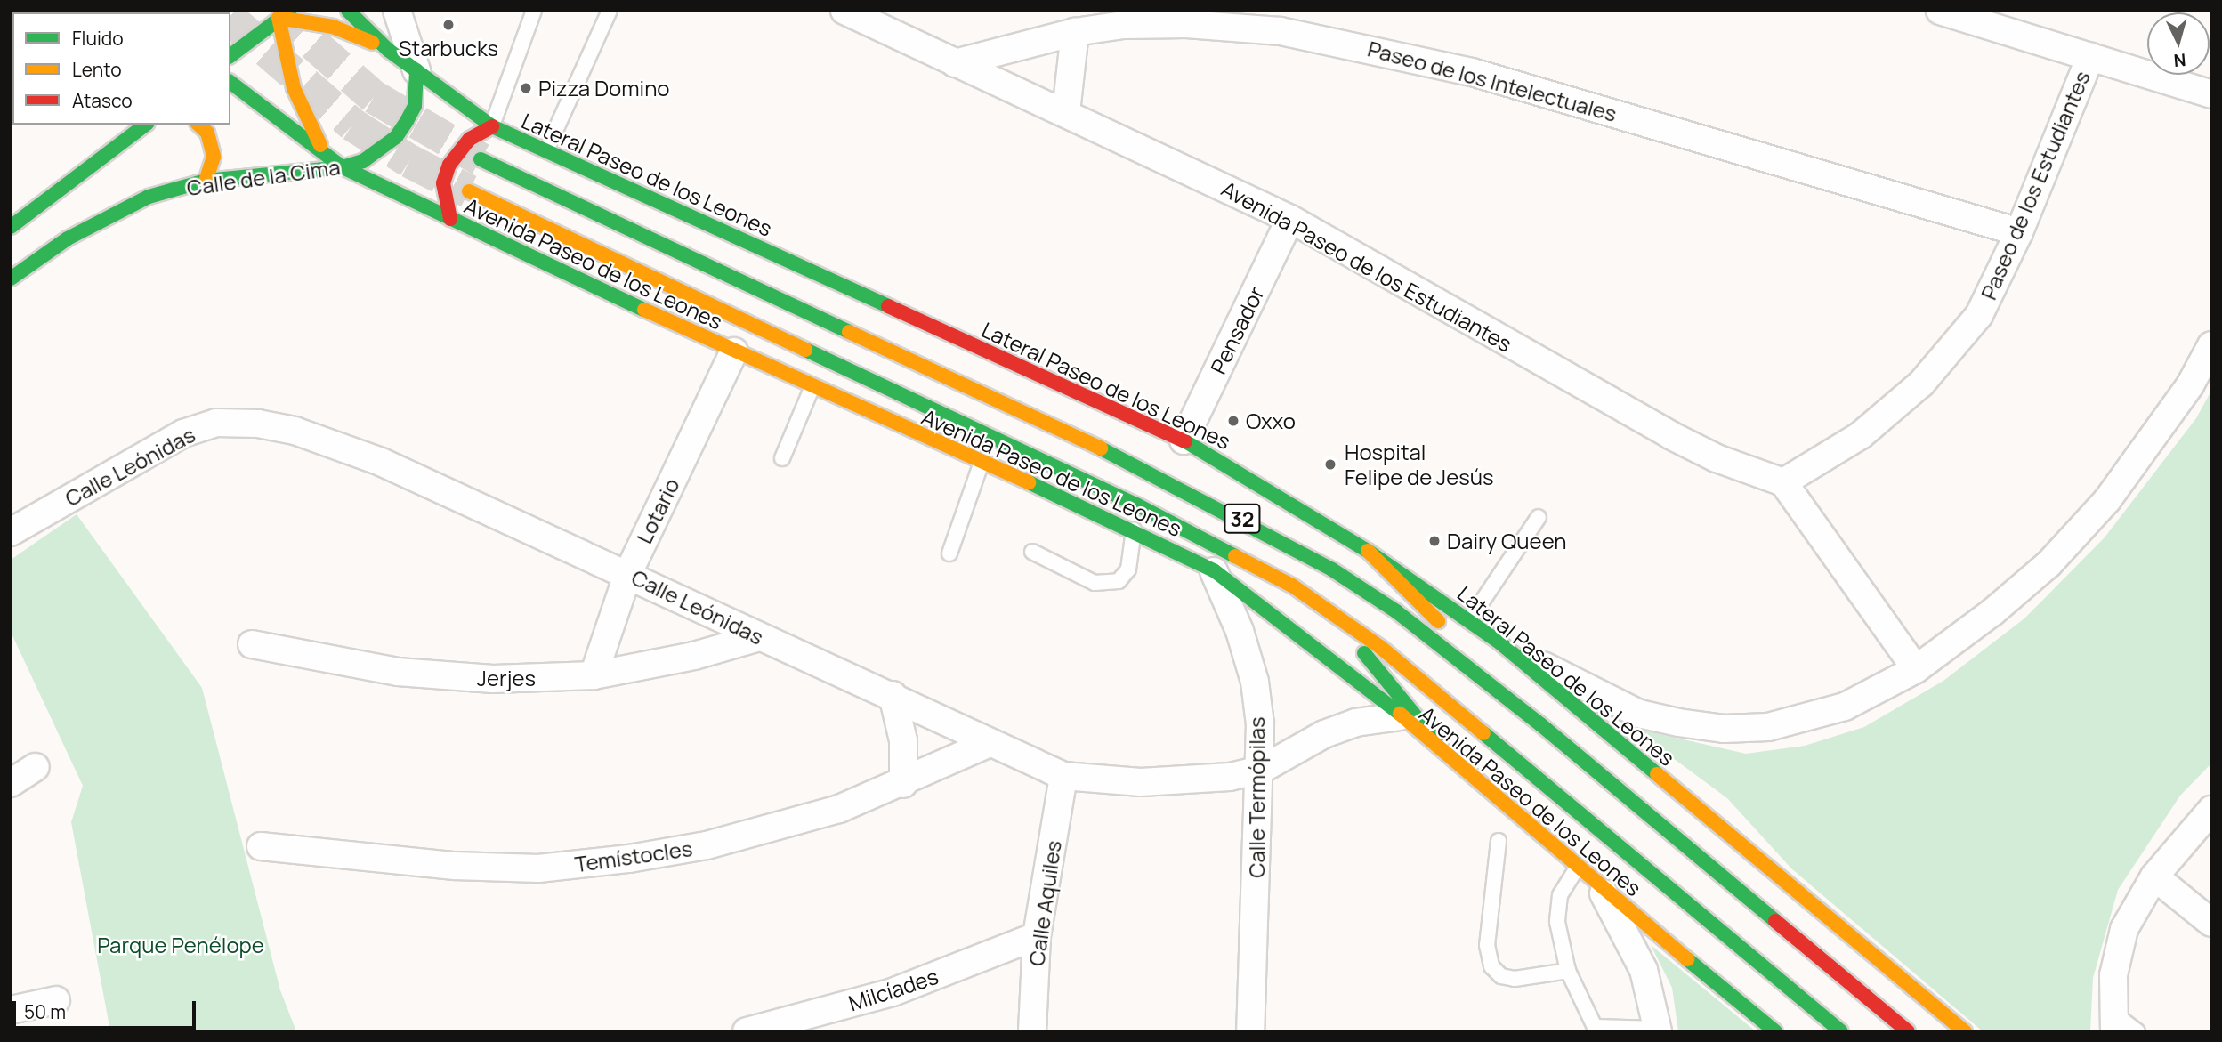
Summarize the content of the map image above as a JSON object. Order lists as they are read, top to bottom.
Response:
{
  "streets": {
    "street": [
      "Paseo de los Intelectuales",
      "Lateral Paseo de los Leones",
      "Calle de la Cima",
      "Paseo de los Estudiantes",
      "Avenida Paseo de los Leones",
      "Avenida Paseo de los Estudiantes",
      "Pensador",
      "Calle Leónidas",
      "Lotario",
      "32",
      "Jerjes",
      "Calle Termópilas",
      "Temístocles",
      "Calle Aquiles",
      "Milcíades"
    ]
  },
  "crossings": [
    ["Paseo de los Intelectuales", "Paseo de los Estudiantes"],
    ["Paseo de los Intelectuales", "Avenida Paseo de los Estudiantes"],
    ["Lateral Paseo de los Leones", "Calle de la Cima"],
    ["Lateral Paseo de los Leones", "Pensador"],
    ["Calle de la Cima", "Avenida Paseo de los Leones"],
    ["Paseo de los Estudiantes", "Avenida Paseo de los Estudiantes"],
    ["Avenida Paseo de los Leones", "Calle Leónidas"],
    ["Avenida Paseo de los Leones", "Lotario"],
    ["Avenida Paseo de los Leones", "Calle Termópilas"],
    ["Avenida Paseo de los Estudiantes", "Pensador"],
    ["Calle Leónidas", "Lotario"],
    ["Calle Leónidas", "Jerjes"],
    ["Calle Leónidas", "Calle Termópilas"],
    ["Calle Leónidas", "Temístocles"],
    ["Calle Leónidas", "Calle Aquiles"],
    ["Lotario", "Jerjes"],
    ["Calle Aquiles", "Milcíades"]
  ],
  "parks": ["Parque Penélope"],
  "places": [
    "Starbucks",
    "Pizza Domino",
    "Oxxo",
    "Hospital Felipe de Jesús",
    "Dairy Queen"
  ],
  "legend": ["Fluido", "Lento", "Atasco"],
  "scale_bar": "50 m",
  "north": "bottom"
}
